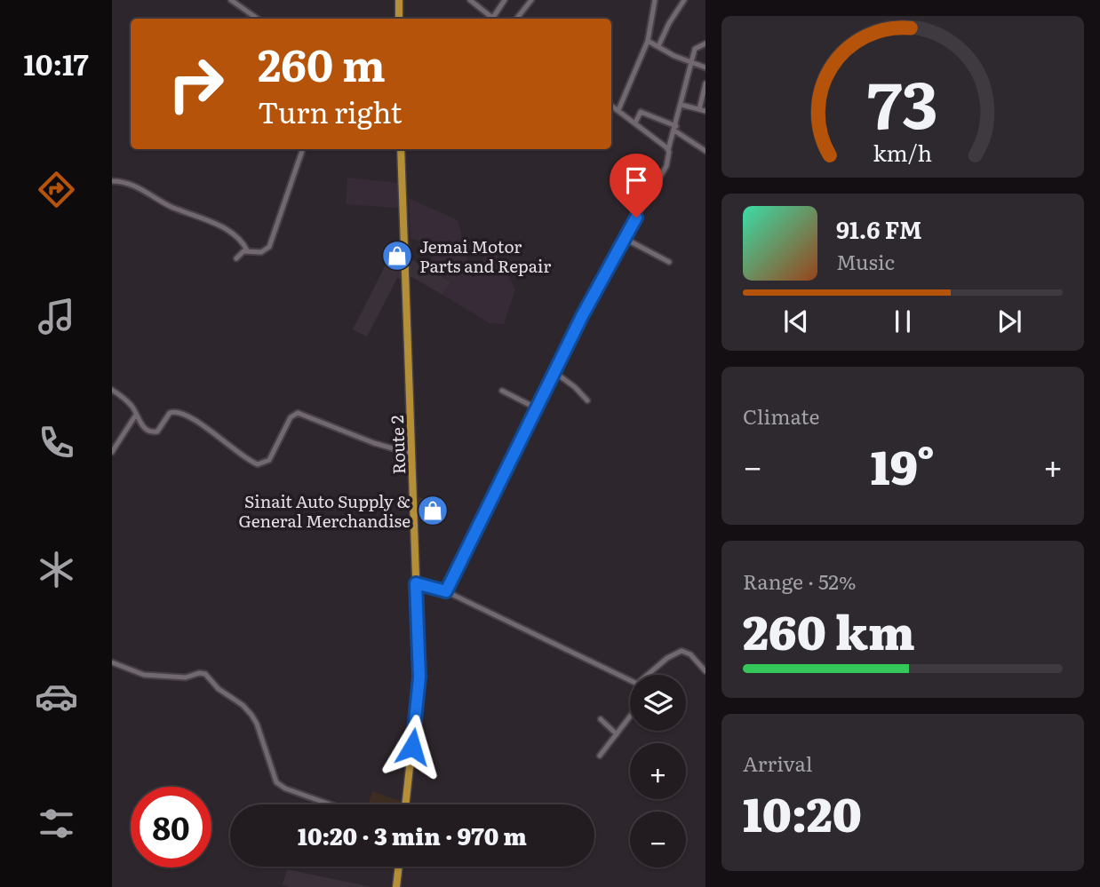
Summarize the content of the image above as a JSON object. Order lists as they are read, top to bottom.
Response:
{
  "streets": {
    "highway": ["Route 2"]
  },
  "places": {
    "shop": ["Jemai Motor Parts and Repair", "Sinait Auto Supply & General Merchandise"]
  },
  "page": {
    "tabs": "10:17",
    "turn": ["260 m", "Turn right"],
    "song": ["91.6 FM", "Music"],
    "tile": [
      "Climate",
      ["Range · 52%", "260 km"],
      ["Arrival", "10:20"]
    ],
    "heat": ["−", "19°", "+"],
    "map_buttons": ["+", "−"],
    "limit": "80",
    "trip": "10:20 · 3 min · 970 m",
    "gauge": ["73", "km/h"]
  }
}
